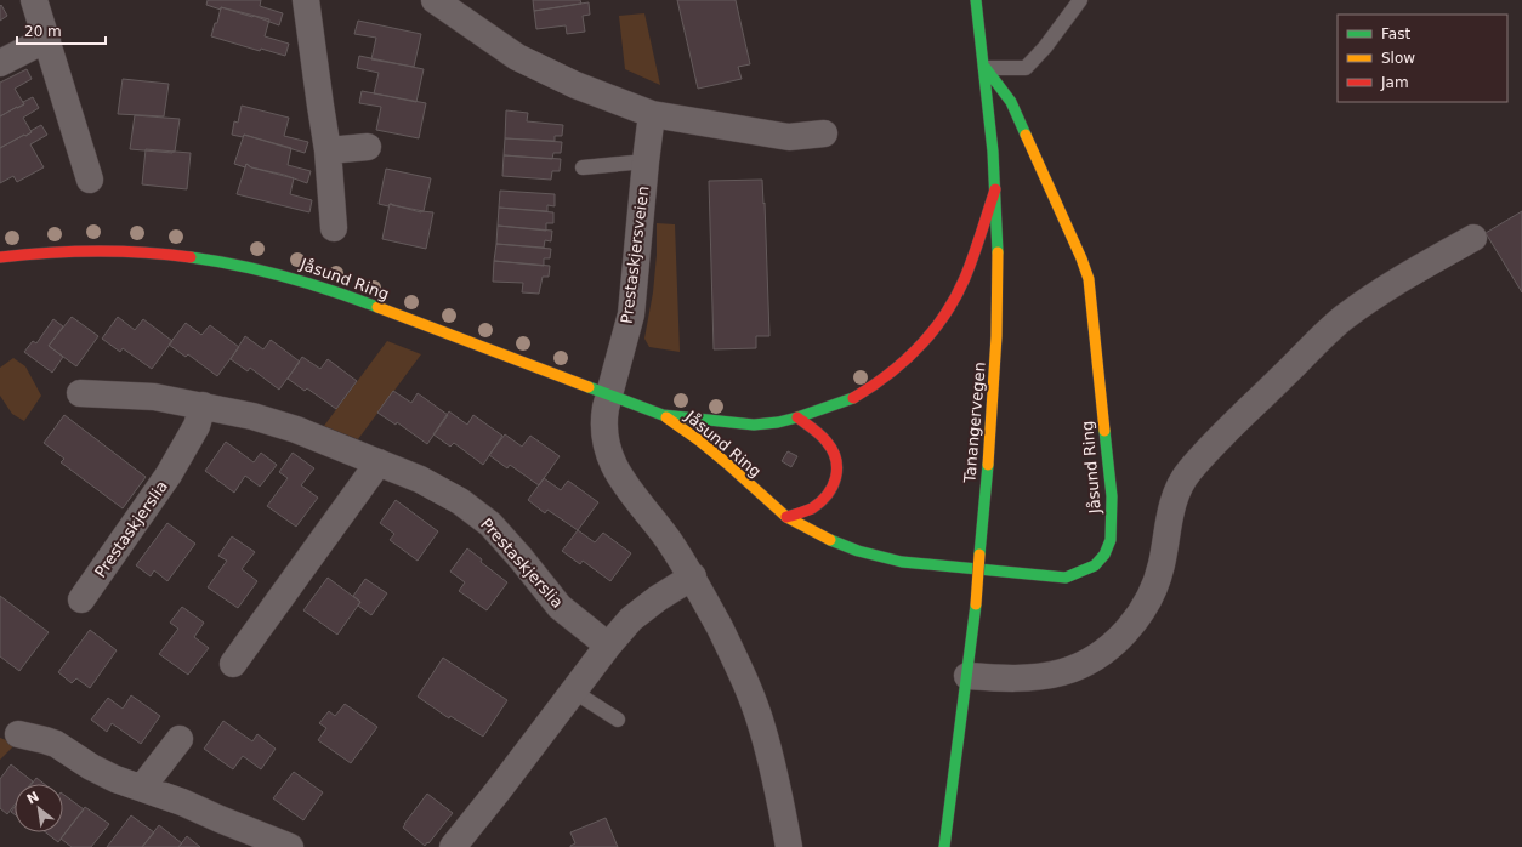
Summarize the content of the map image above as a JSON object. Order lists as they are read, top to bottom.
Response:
{
  "streets": {
    "main road": ["Jåsund Ring", "Tanangervegen"],
    "street": ["Prestaskjersveien", "Prestaskjerslia"]
  },
  "crossings": [
    ["Prestaskjersveien", "Jåsund Ring"],
    ["Jåsund Ring", "Tanangervegen"]
  ],
  "legend": ["Fast", "Slow", "Jam"],
  "scale_bar": "20 m",
  "north": "top left"
}
